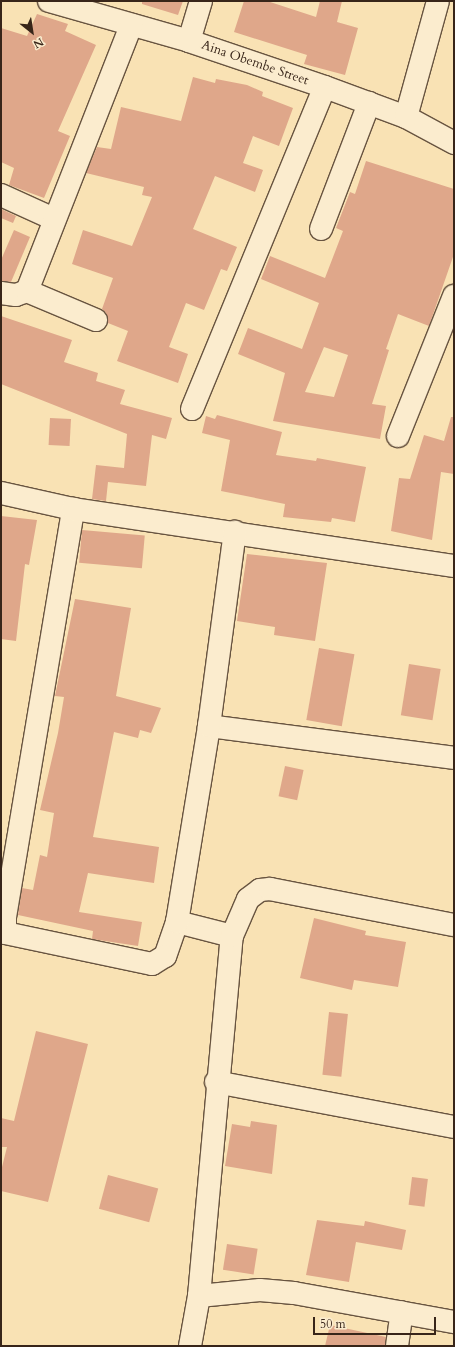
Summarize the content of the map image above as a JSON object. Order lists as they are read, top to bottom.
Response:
{
  "streets": {
    "street": ["Aina Obembe Street"]
  },
  "scale_bar": "50 m",
  "north": "bottom right"
}
